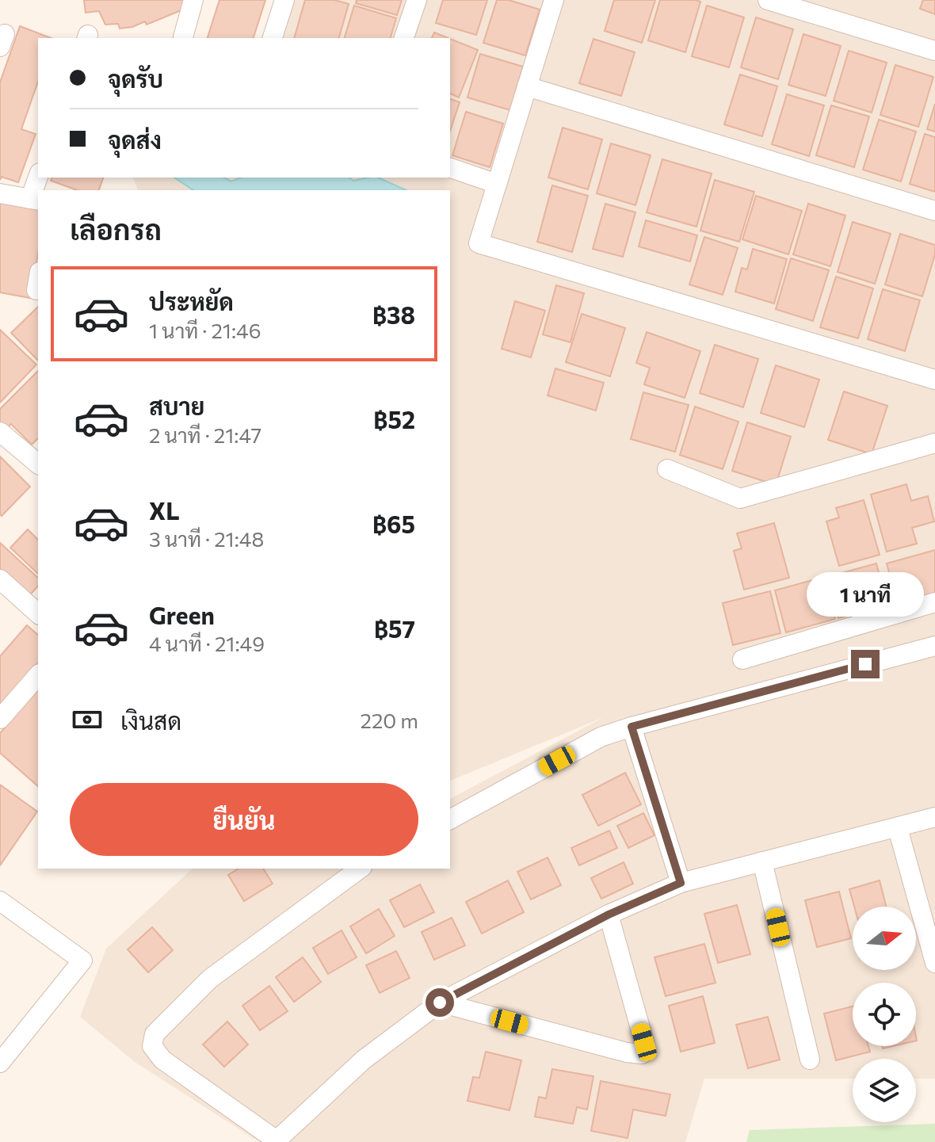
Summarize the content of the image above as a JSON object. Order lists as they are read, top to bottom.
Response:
{
  "north": "right",
  "page": {
    "banner": ["จุดรับ", "จุดส่ง"],
    "heading": "เลือกรถ",
    "list": [
      {
        "name": "ประหยัด",
        "note": "1 นาที · 21:46",
        "value": "฿38"
      },
      {
        "name": "สบาย",
        "note": "2 นาที · 21:47",
        "value": "฿52"
      },
      {
        "name": "XL",
        "note": "3 นาที · 21:48",
        "value": "฿65"
      },
      {
        "name": "Green",
        "note": "4 นาที · 21:49",
        "value": "฿57"
      }
    ],
    "bubble": "1 นาที",
    "pay": ["เงินสด", "220 m"],
    "buttons": "ยืนยัน"
  }
}
